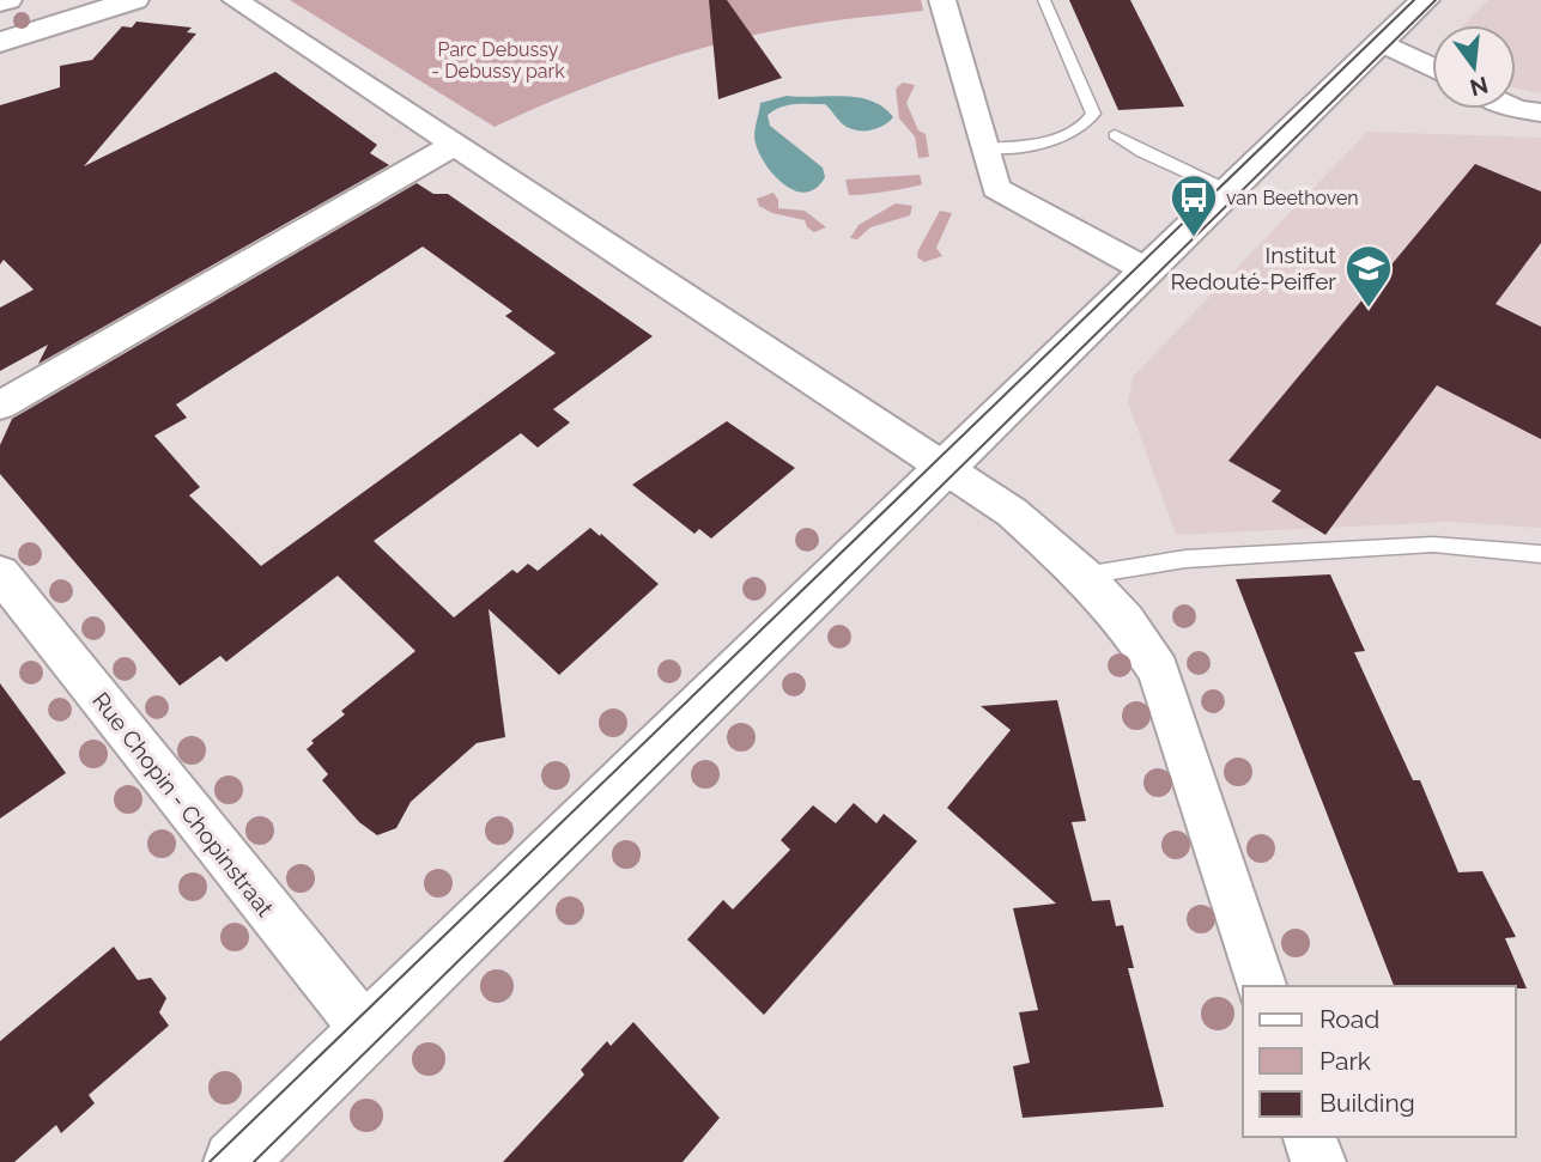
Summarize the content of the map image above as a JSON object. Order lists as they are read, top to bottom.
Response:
{
  "streets": {
    "street": ["Rue Chopin - Chopinstraat"]
  },
  "parks": ["Parc Debussy - Debussy park"],
  "places": {
    "bus stop": ["van Beethoven"],
    "school or university": ["Institut Redouté-Peiffer"]
  },
  "legend": ["Road", "Park", "Building"],
  "north": "bottom"
}
